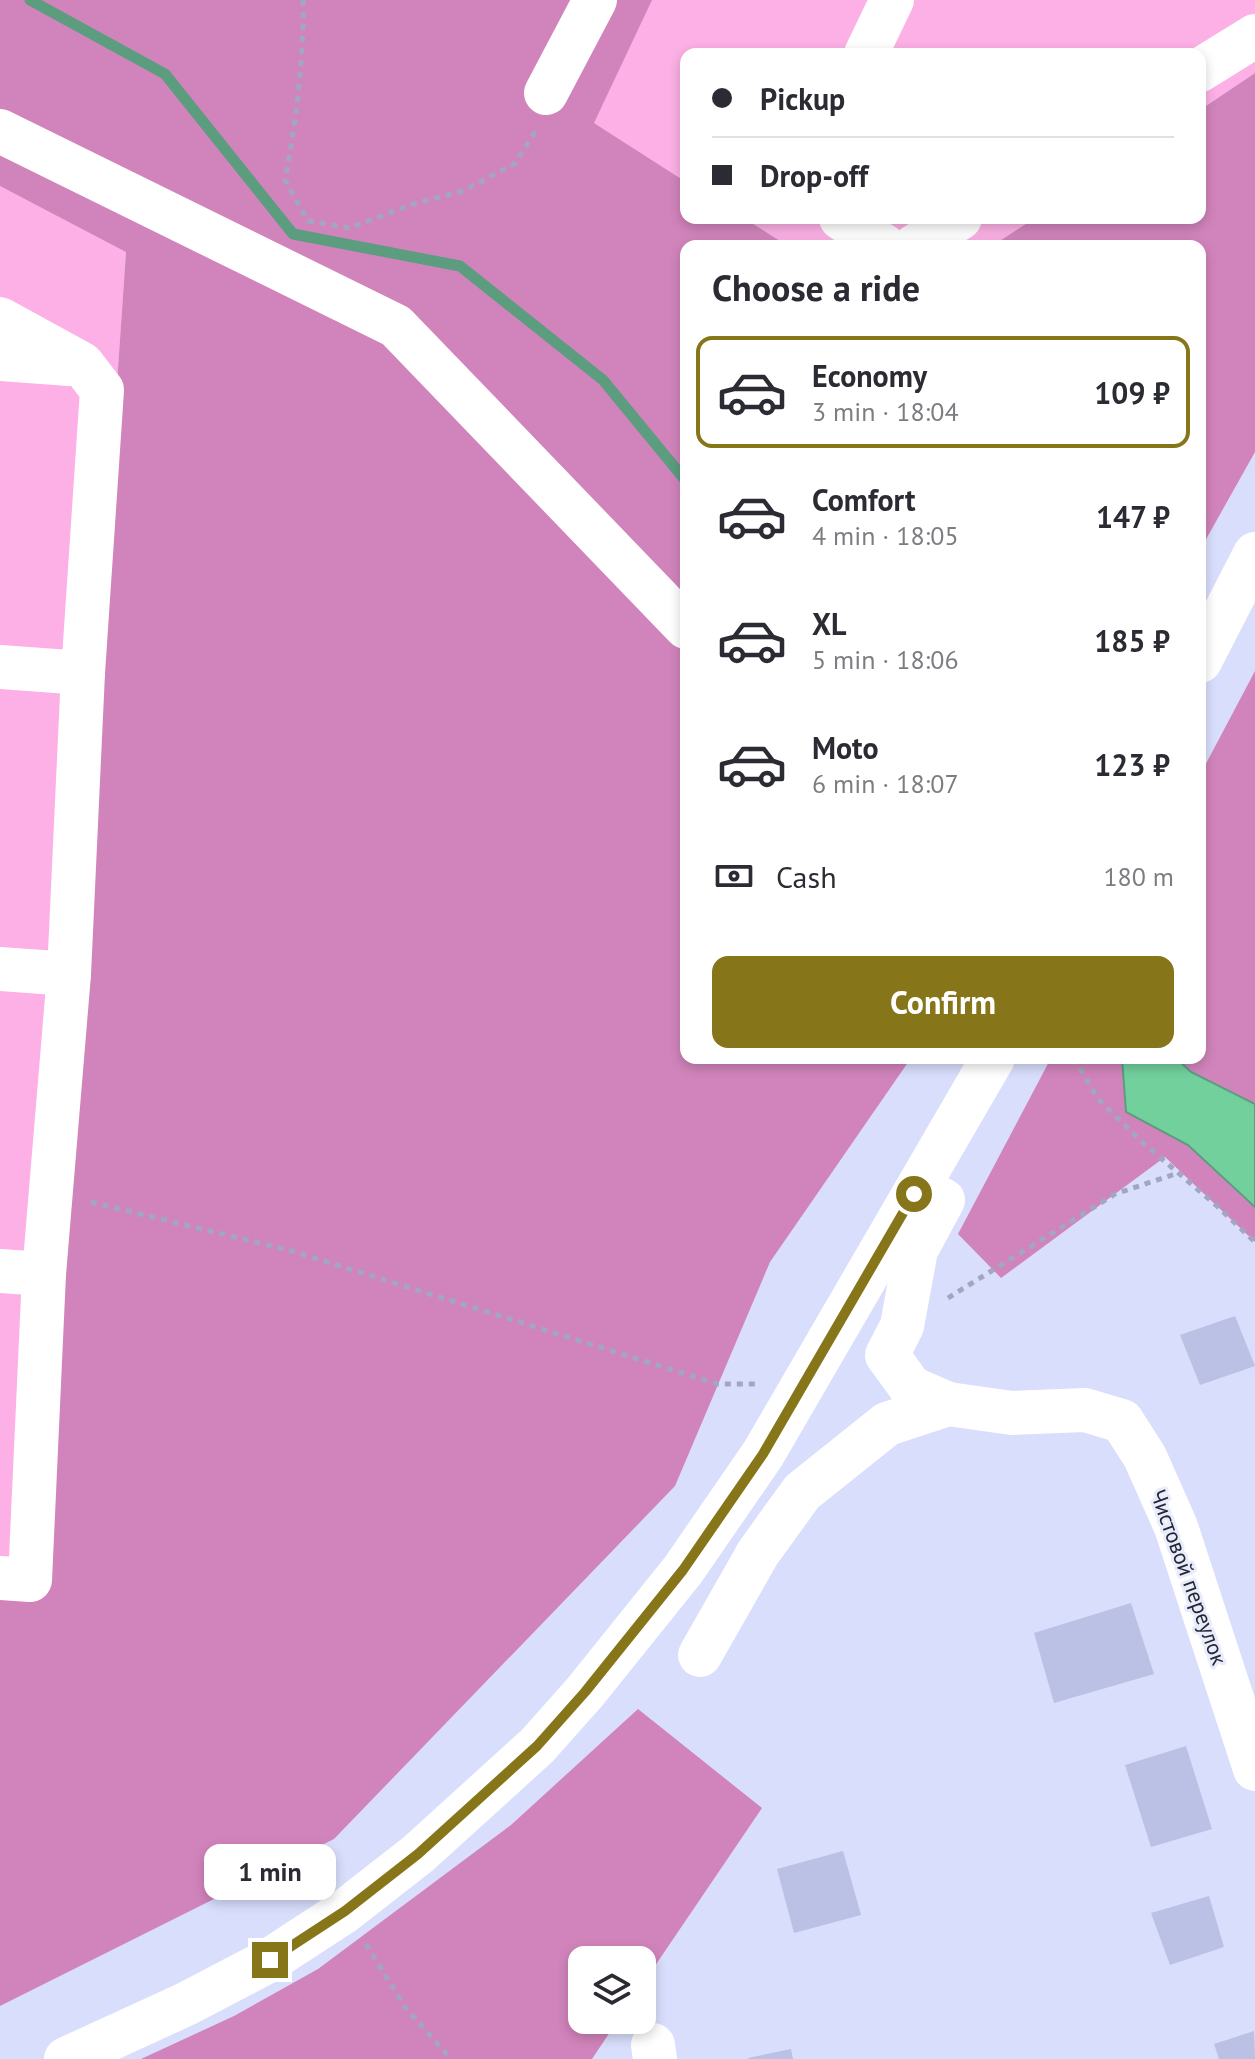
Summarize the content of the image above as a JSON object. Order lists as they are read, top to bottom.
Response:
{
  "streets": {
    "street": ["Чистовой переулок"]
  },
  "page": {
    "banner": ["Pickup", "Drop-off"],
    "heading": "Choose a ride",
    "list": [
      {
        "name": "Economy",
        "note": "3 min · 18:04",
        "value": "109 ₽"
      },
      {
        "name": "Comfort",
        "note": "4 min · 18:05",
        "value": "147 ₽"
      },
      {
        "name": "XL",
        "note": "5 min · 18:06",
        "value": "185 ₽"
      },
      {
        "name": "Moto",
        "note": "6 min · 18:07",
        "value": "123 ₽"
      }
    ],
    "pay": ["Cash", "180 m"],
    "buttons": "Confirm",
    "bubble": "1 min"
  }
}
